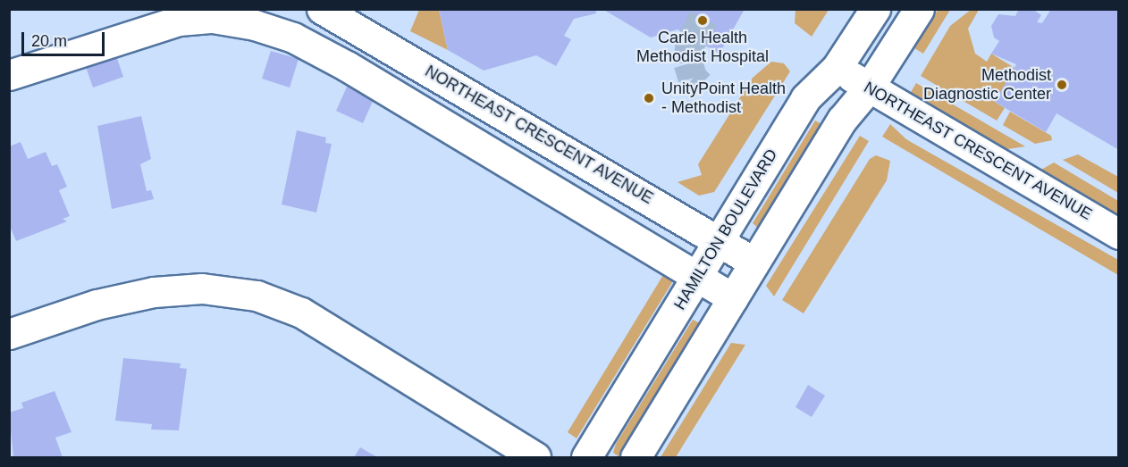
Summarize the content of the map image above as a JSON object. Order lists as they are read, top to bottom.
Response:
{
  "streets": {
    "street": ["NORTHEAST CRESCENT AVENUE", "HAMILTON BOULEVARD"]
  },
  "crossings": [
    ["NORTHEAST CRESCENT AVENUE", "HAMILTON BOULEVARD"]
  ],
  "places": ["Carle Health Methodist Hospital", "Methodist Diagnostic Center", "UnityPoint Health - Methodist"],
  "scale_bar": "20 m"
}
